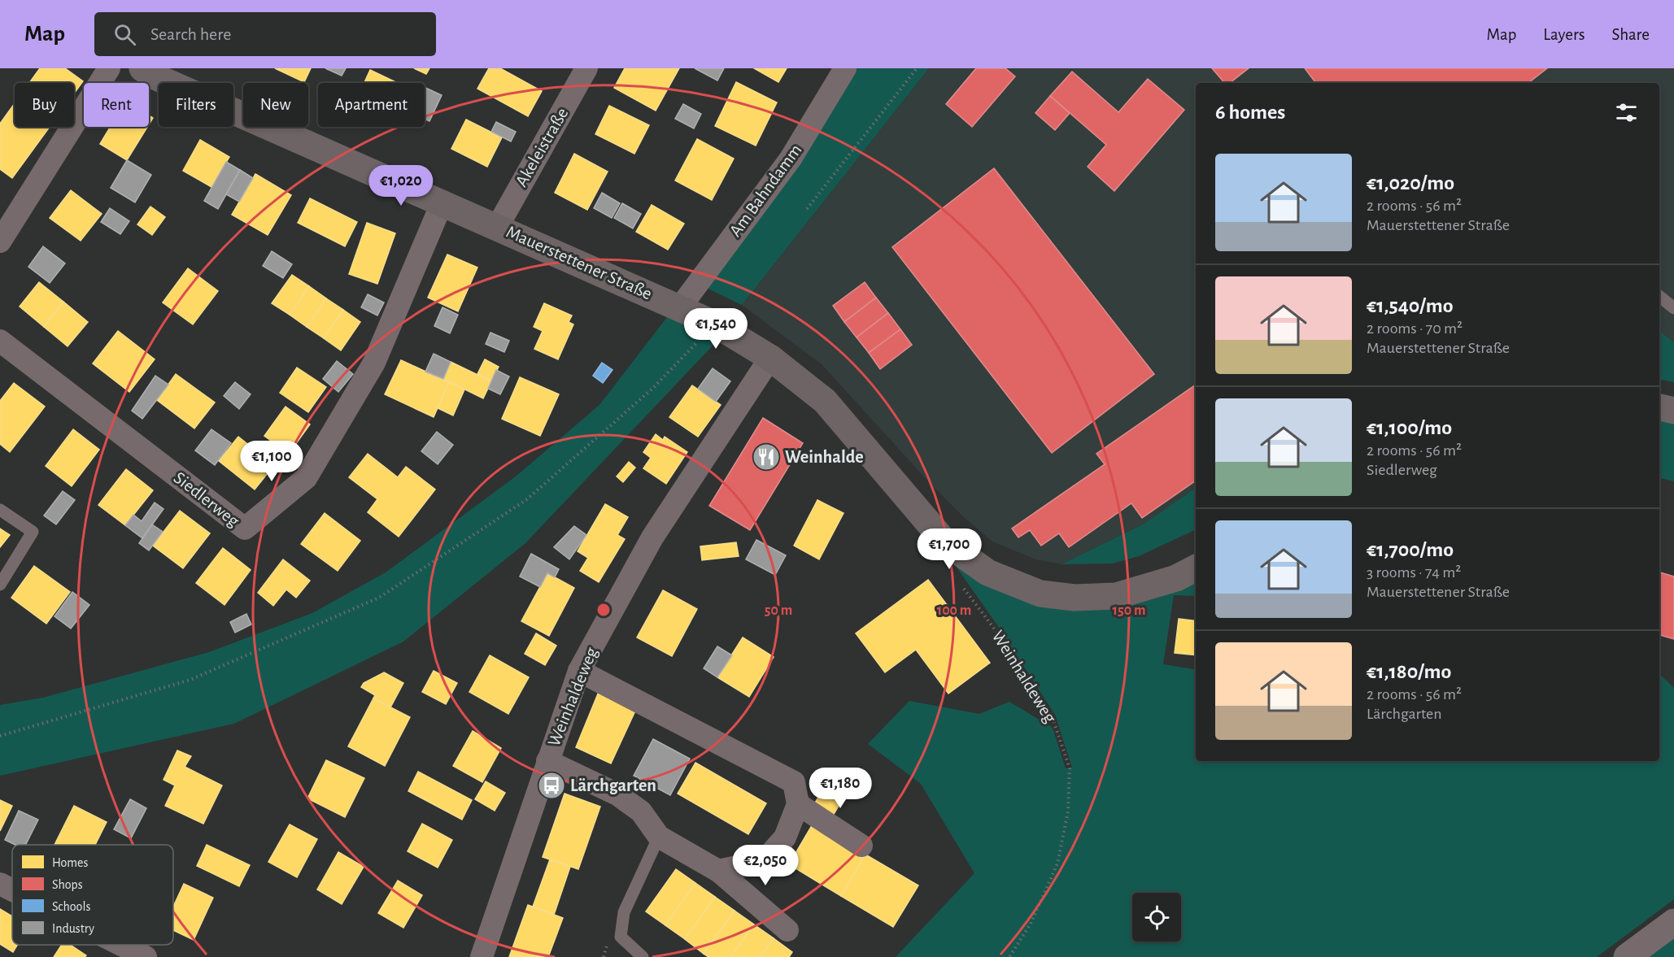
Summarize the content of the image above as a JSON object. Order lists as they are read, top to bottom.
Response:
{
  "streets": {
    "main road": ["Mauerstettener Straße"],
    "street": [
      "Akeleistraße",
      "Am Bahndamm",
      "Siedlerweg",
      "Weinhaldeweg"
    ]
  },
  "crossings": [
    ["Akeleistraße", "Mauerstettener Straße"],
    ["Am Bahndamm", "Mauerstettener Straße"],
    ["Mauerstettener Straße", "Siedlerweg"],
    ["Mauerstettener Straße", "Weinhaldeweg"]
  ],
  "places": {
    "restaurant": ["Weinhalde"],
    "bus stop": ["Lärchgarten"]
  },
  "legend": [
    "Homes",
    "Shops",
    "Schools",
    "Industry"
  ],
  "page": {
    "header": "Map",
    "search": "Search here",
    "nav": ["Map", "Layers", "Share"],
    "chip": [
      "Buy",
      "Rent",
      "Filters",
      "New",
      "Apartment"
    ],
    "heading": "6 homes",
    "list": [
      {
        "name": "€1,020/mo",
        "note": "2 rooms · 56 m² · Mauerstettener Straße"
      },
      {
        "name": "€1,540/mo",
        "note": "2 rooms · 70 m² · Mauerstettener Straße"
      },
      {
        "name": "€1,100/mo",
        "note": "2 rooms · 56 m² · Siedlerweg"
      },
      {
        "name": "€1,700/mo",
        "note": "3 rooms · 74 m² · Mauerstettener Straße"
      },
      {
        "name": "€1,180/mo",
        "note": "2 rooms · 56 m² · Lärchgarten"
      }
    ],
    "price": [
      "€1,020",
      "€1,540",
      "€1,100",
      "€1,700",
      "€1,180",
      "€2,050"
    ]
  },
  "rings": ["50 m", "100 m", "150 m"]
}
